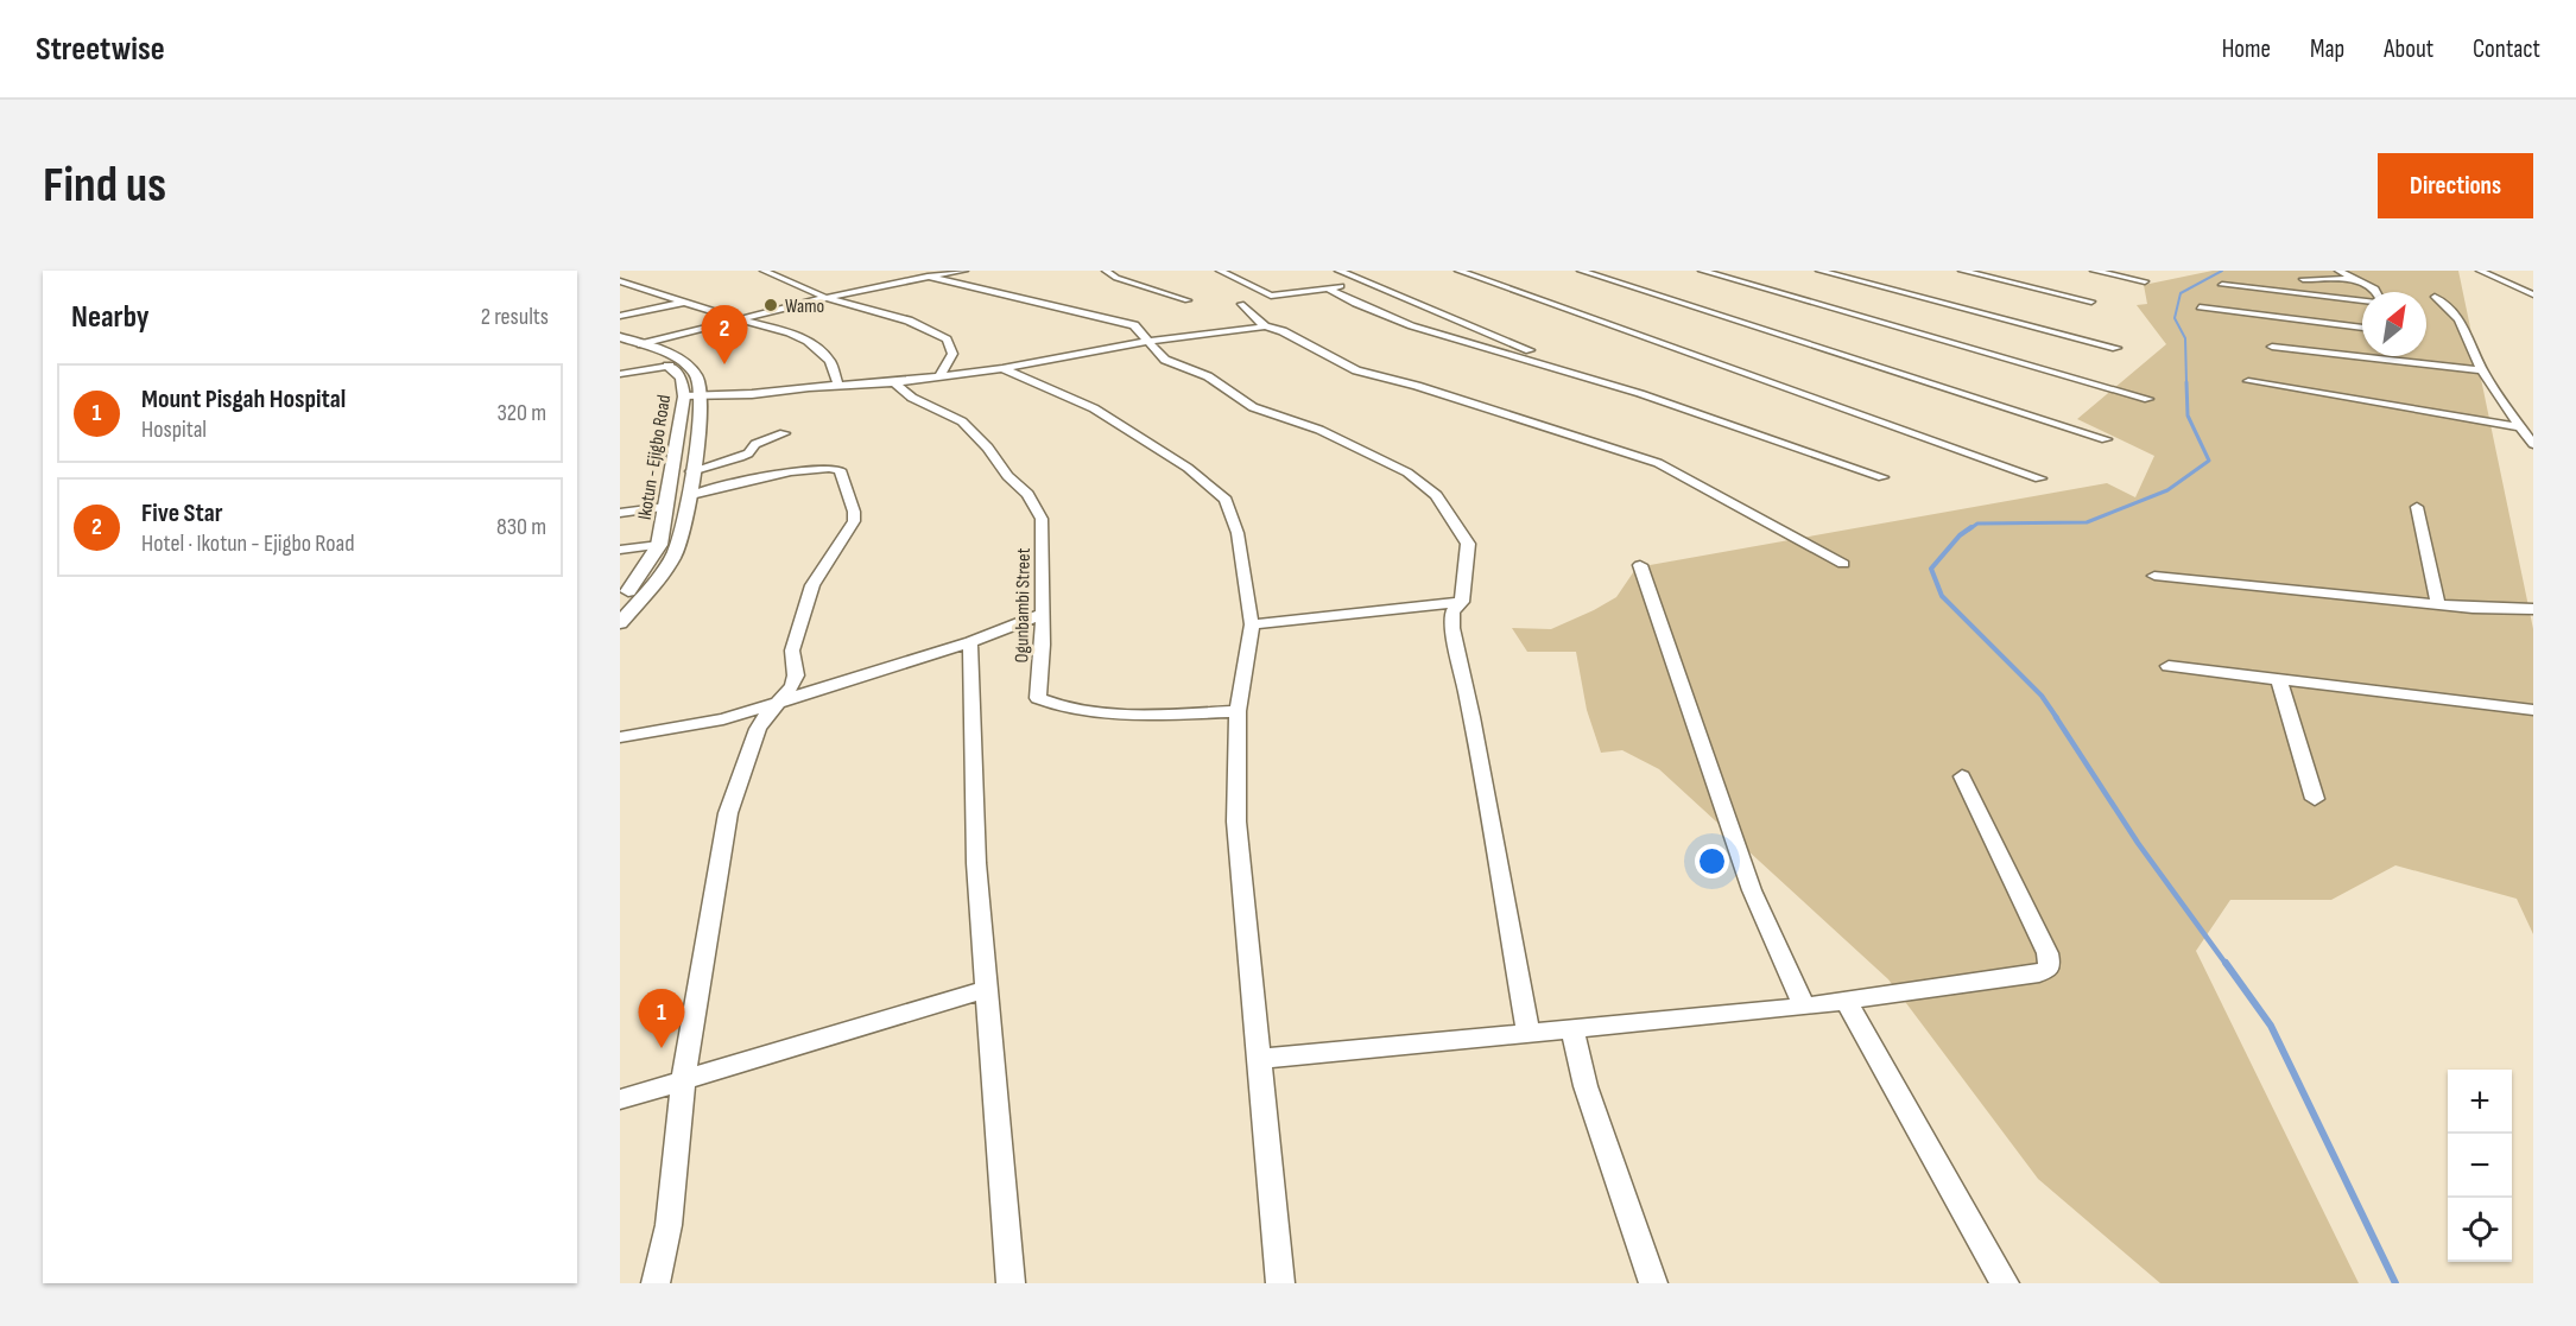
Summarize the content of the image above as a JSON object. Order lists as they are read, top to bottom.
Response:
{
  "streets": {
    "main road": ["Ikotun - Ejigbo Road"],
    "street": ["Ogunbambi Street"]
  },
  "places": ["Wamo"],
  "north": "top right",
  "page": {
    "header": "Streetwise",
    "nav": [
      "Home",
      "Map",
      "About",
      "Contact"
    ],
    "buttons": "Directions",
    "title": "Find us",
    "heading": ["Nearby", "2 results"],
    "pins": ["2", "1"],
    "list": [
      {
        "mark": "1",
        "name": "Mount Pisgah Hospital",
        "note": "Hospital",
        "value": "320 m"
      },
      {
        "mark": "2",
        "name": "Five Star",
        "note": "Hotel · Ikotun - Ejigbo Road",
        "value": "830 m"
      }
    ],
    "map_buttons": ["+", "−"]
  }
}
